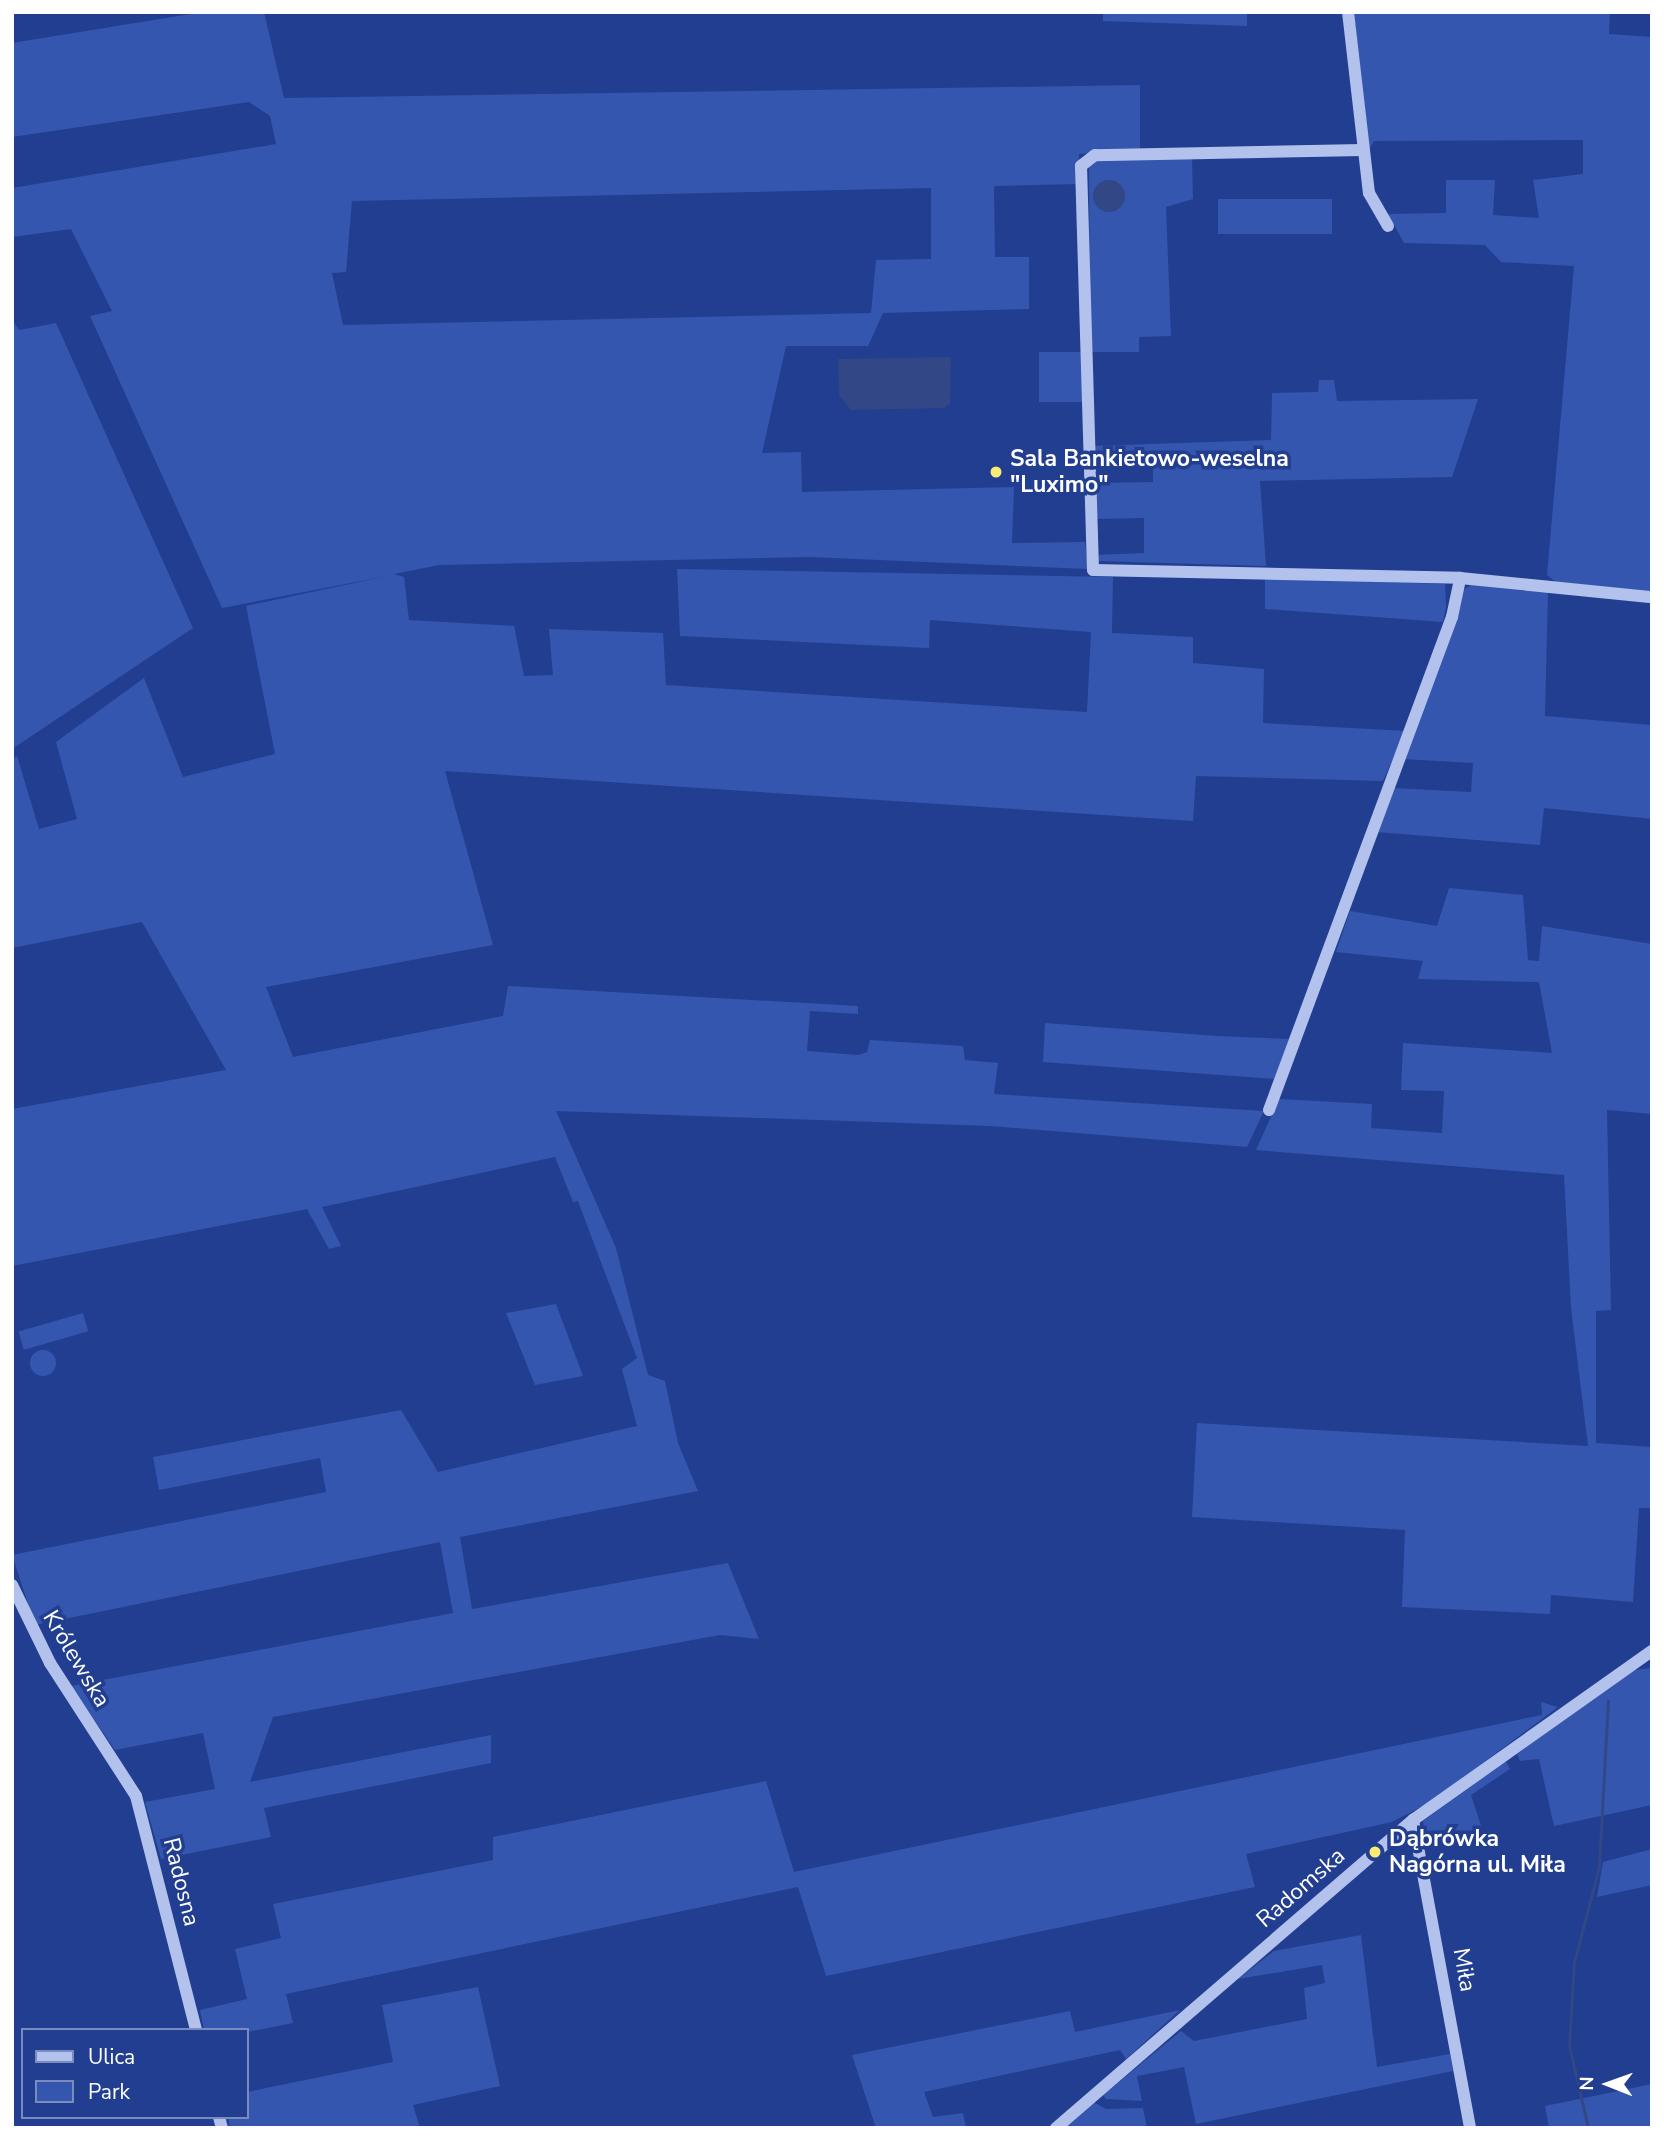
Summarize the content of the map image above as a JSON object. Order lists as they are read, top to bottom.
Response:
{
  "streets": {
    "street": [
      "Królewska",
      "Radosna",
      "Radomska",
      "Miła"
    ]
  },
  "crossings": [
    ["Królewska", "Radosna"],
    ["Radomska", "Miła"]
  ],
  "places": ["Sala Bankietowo-weselna \"Luximo\"", "Dąbrówka Nagórna ul. Miła"],
  "legend": ["Ulica", "Park"],
  "north": "left"
}
